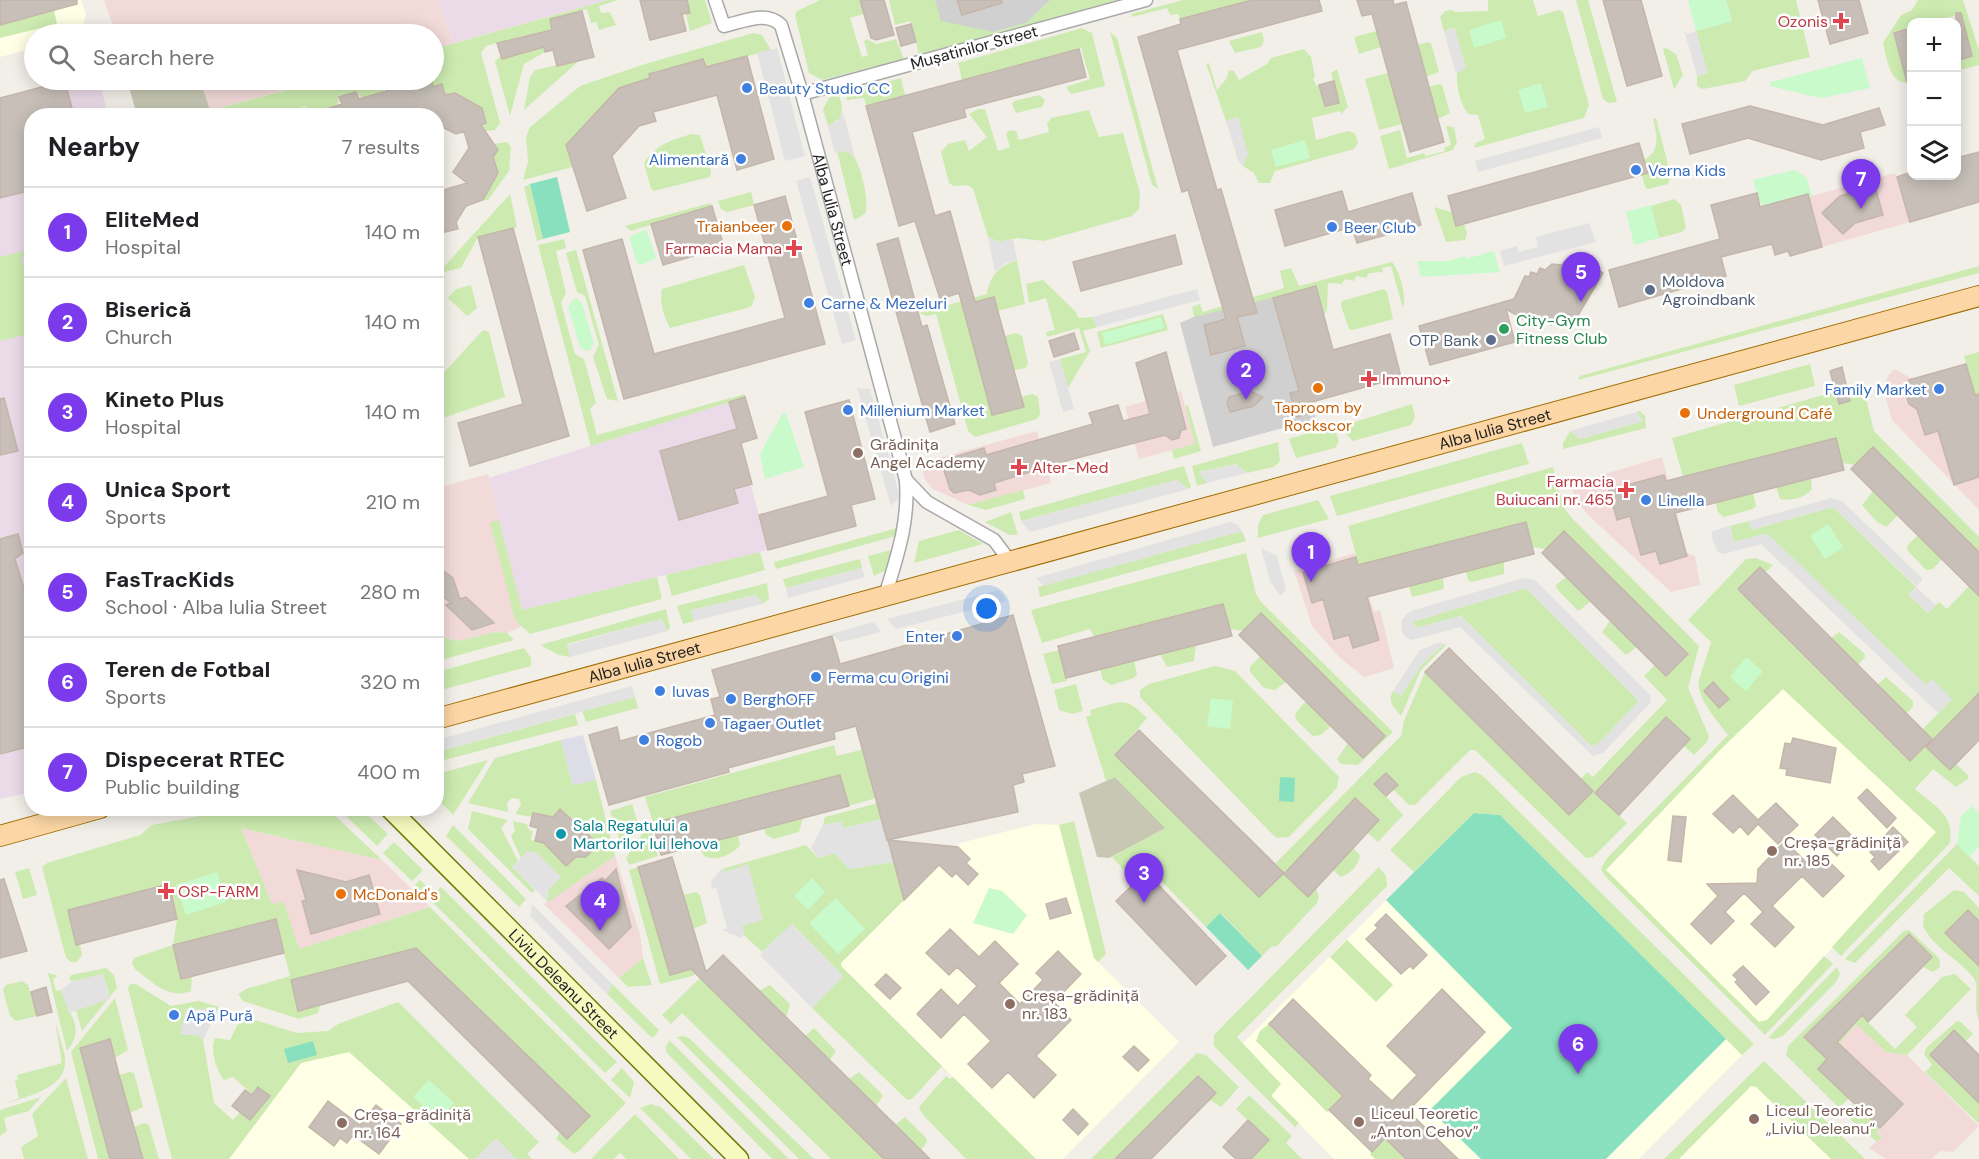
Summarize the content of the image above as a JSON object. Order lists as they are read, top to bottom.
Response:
{
  "streets": {
    "main road": ["Alba Iulia Street", "Liviu Deleanu Street"],
    "street": ["Mușatinilor Street"]
  },
  "crossings": [
    ["Mușatinilor Street", "Alba Iulia Street"]
  ],
  "places": {
    "health": [
      "Ozonis",
      "Farmacia Mama",
      "Immuno+",
      "Alter-Med",
      "Farmacia Buiucani nr. 465",
      "OSP-FARM"
    ],
    "other": [
      "Beauty Studio CC",
      "Alimentară",
      "Verna Kids",
      "Traianbeer",
      "Beer Club",
      "Moldova Agroindbank",
      "Carne & Mezeluri",
      "City-Gym Fitness Club",
      "OTP Bank",
      "Taproom by Rockscor",
      "Family Market",
      "Millenium Market",
      "Underground Café",
      "Grădinița Angel Academy",
      "Linella",
      "Enter",
      "Ferma cu Origini",
      "Iuvas",
      "BerghOFF",
      "Tagaer Outlet",
      "Rogob",
      "Sala Regatului a Martorilor lui Iehova",
      "Creșa-grădiniță nr. 185",
      "McDonald's",
      "Creșa-grădiniță nr. 183",
      "Apă Pură",
      "Liceul Teoretic „Liviu Deleanu“",
      "Liceul Teoretic „Anton Cehov”",
      "Creșa-grădiniță nr. 164"
    ]
  },
  "page": {
    "map_buttons": ["+", "−"],
    "search": "Search here",
    "heading": ["Nearby", "7 results"],
    "pins": [
      "7",
      "5",
      "2",
      "1",
      "3",
      "4",
      "6"
    ],
    "list": [
      {
        "mark": "1",
        "name": "EliteMed",
        "note": "Hospital",
        "value": "140 m"
      },
      {
        "mark": "2",
        "name": "Biserică",
        "note": "Church",
        "value": "140 m"
      },
      {
        "mark": "3",
        "name": "Kineto Plus",
        "note": "Hospital",
        "value": "140 m"
      },
      {
        "mark": "4",
        "name": "Unica Sport",
        "note": "Sports",
        "value": "210 m"
      },
      {
        "mark": "5",
        "name": "FasTracKids",
        "note": "School · Alba Iulia Street",
        "value": "280 m"
      },
      {
        "mark": "6",
        "name": "Teren de Fotbal",
        "note": "Sports",
        "value": "320 m"
      },
      {
        "mark": "7",
        "name": "Dispecerat RTEC",
        "note": "Public building",
        "value": "400 m"
      }
    ]
  }
}
